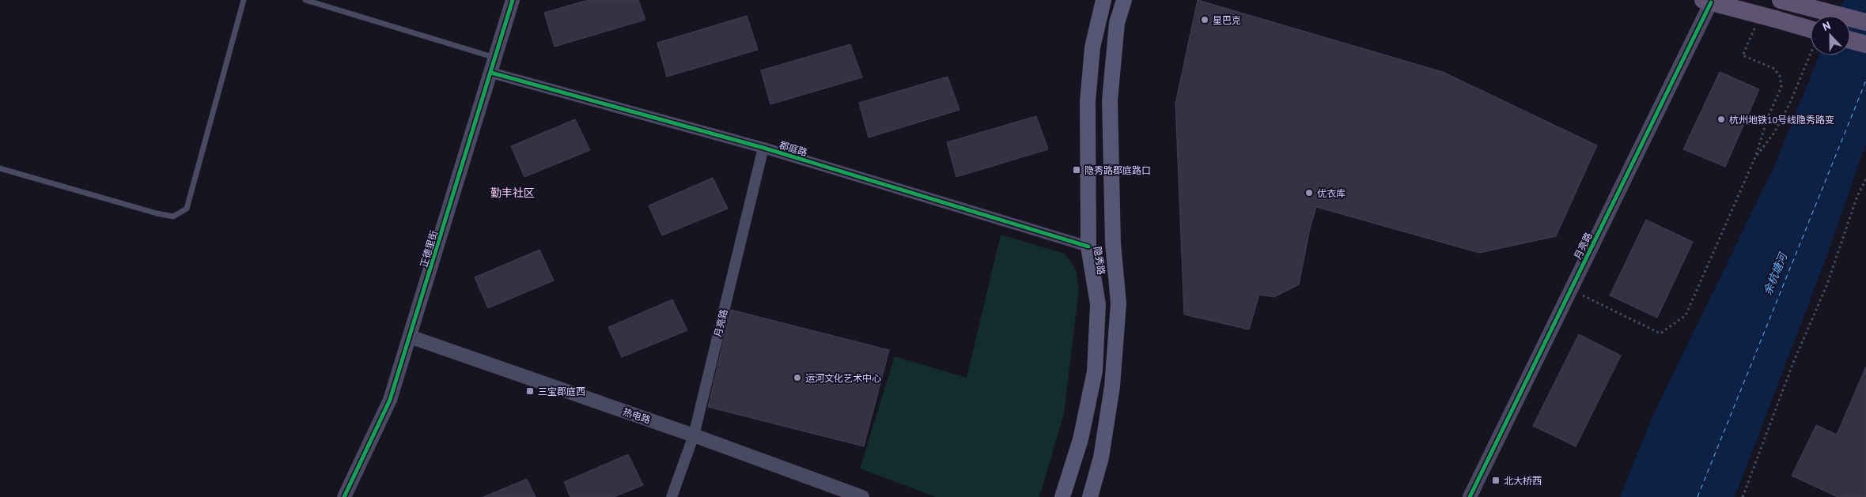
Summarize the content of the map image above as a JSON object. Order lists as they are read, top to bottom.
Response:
{
  "streets": {
    "main road": ["隐秀路"],
    "street": [
      "郡庭路",
      "月亮路",
      "正德里街",
      "热电路"
    ]
  },
  "crossings": [
    ["郡庭路", "月亮路"],
    ["郡庭路", "正德里街"],
    ["郡庭路", "隐秀路"],
    ["月亮路", "热电路"],
    ["正德里街", "热电路"]
  ],
  "districts": ["勤丰社区"],
  "water": ["余杭塘河"],
  "places": {
    "other": [
      "星巴克",
      "杭州地铁10号线隐秀路变",
      "优衣库",
      "运河文化艺术中心"
    ],
    "transit": ["隐秀路郡庭路口", "三宝郡庭西", "北大桥西"]
  },
  "north": "top"
}
